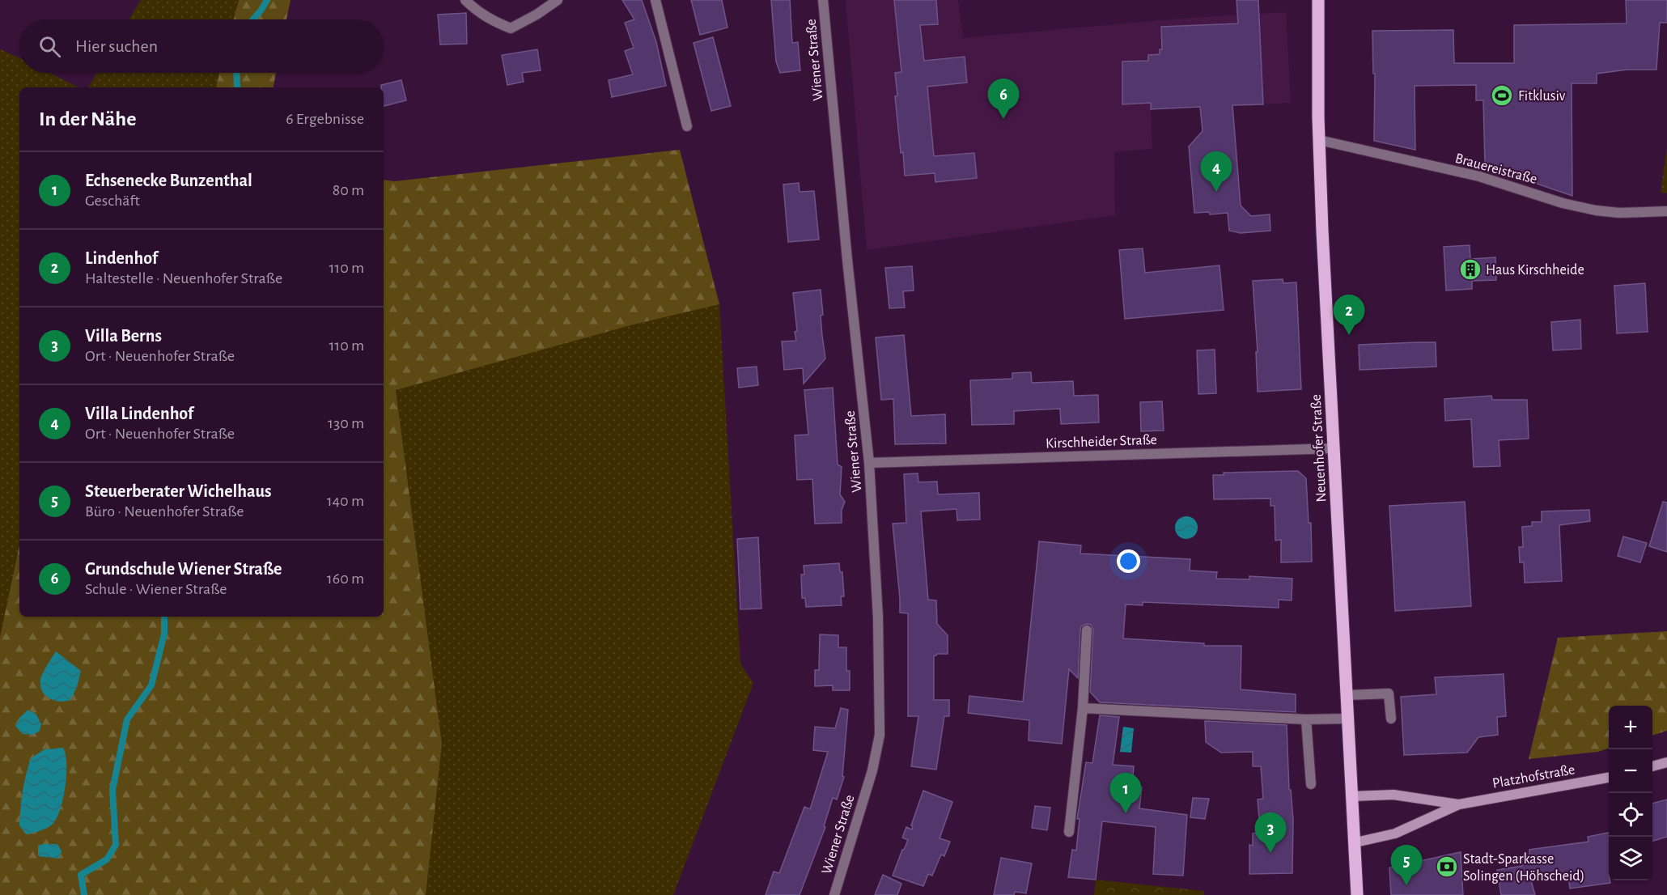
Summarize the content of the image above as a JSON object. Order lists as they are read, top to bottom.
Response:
{
  "streets": {
    "main road": ["Neuenhofer Straße", "Platzhofstraße"],
    "street": ["Wiener Straße", "Brauereistraße", "Kirschheider Straße"]
  },
  "crossings": [
    ["Wiener Straße", "Kirschheider Straße"],
    ["Brauereistraße", "Neuenhofer Straße"],
    ["Kirschheider Straße", "Neuenhofer Straße"],
    ["Neuenhofer Straße", "Platzhofstraße"]
  ],
  "places": {
    "sports": ["Fitklusiv"],
    "building": ["Haus Kirschheide"],
    "bank": ["Stadt-Sparkasse Solingen (Höhscheid)"]
  },
  "page": {
    "search": "Hier suchen",
    "pins": [
      "6",
      "4",
      "2",
      "1",
      "3",
      "5"
    ],
    "heading": ["In der Nähe", "6 Ergebnisse"],
    "list": [
      {
        "mark": "1",
        "name": "Echsenecke Bunzenthal",
        "note": "Geschäft",
        "value": "80 m"
      },
      {
        "mark": "2",
        "name": "Lindenhof",
        "note": "Haltestelle · Neuenhofer Straße",
        "value": "110 m"
      },
      {
        "mark": "3",
        "name": "Villa Berns",
        "note": "Ort · Neuenhofer Straße",
        "value": "110 m"
      },
      {
        "mark": "4",
        "name": "Villa Lindenhof",
        "note": "Ort · Neuenhofer Straße",
        "value": "130 m"
      },
      {
        "mark": "5",
        "name": "Steuerberater Wichelhaus",
        "note": "Büro · Neuenhofer Straße",
        "value": "140 m"
      },
      {
        "mark": "6",
        "name": "Grundschule Wiener Straße",
        "note": "Schule · Wiener Straße",
        "value": "160 m"
      }
    ],
    "map_buttons": ["+", "−"]
  }
}
